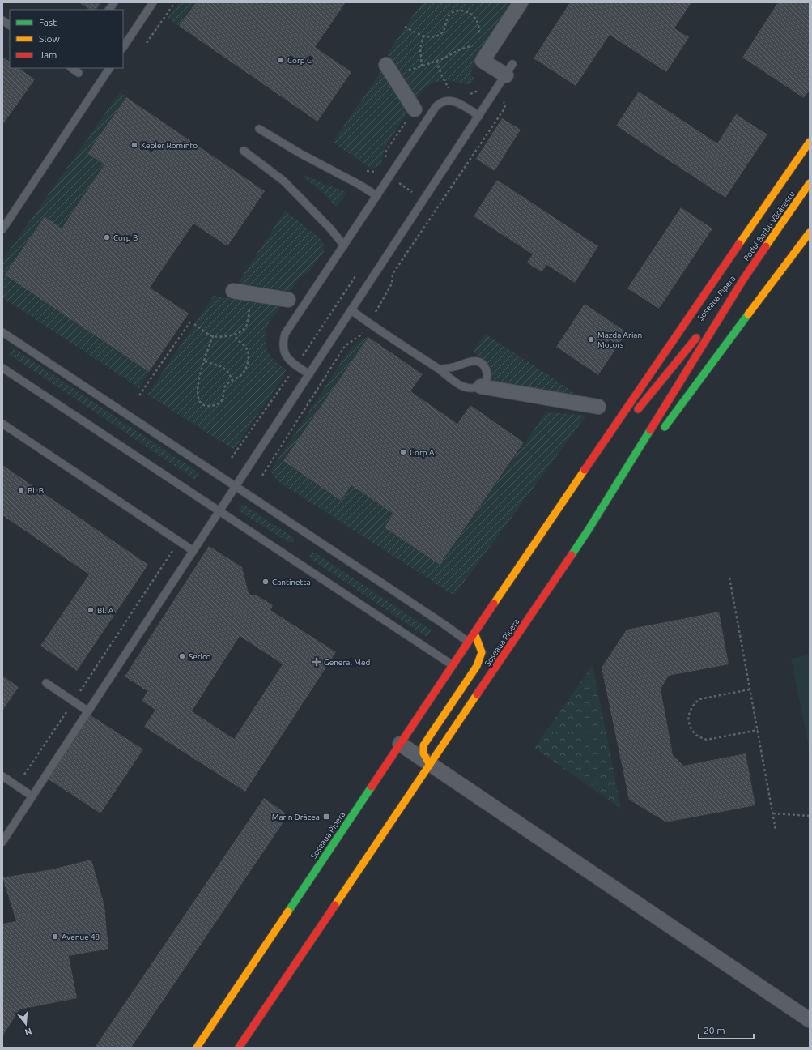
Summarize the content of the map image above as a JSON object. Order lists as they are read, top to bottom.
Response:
{
  "streets": {
    "main road": ["Podul Barbu Văcărescu", "Șoseaua Pipera"]
  },
  "crossings": [
    ["Podul Barbu Văcărescu", "Șoseaua Pipera"]
  ],
  "places": {
    "other": [
      "Corp C",
      "Kepler Rominfo",
      "Corp B",
      "Mazda Arian Motors",
      "Corp A",
      "Bl. B",
      "Cantinetta",
      "Bl. A",
      "Serico",
      "Avenue 48"
    ],
    "health": ["General Med"],
    "transit": ["Marin Drăcea"]
  },
  "legend": ["Fast", "Slow", "Jam"],
  "scale_bar": "20 m",
  "north": "bottom"
}
